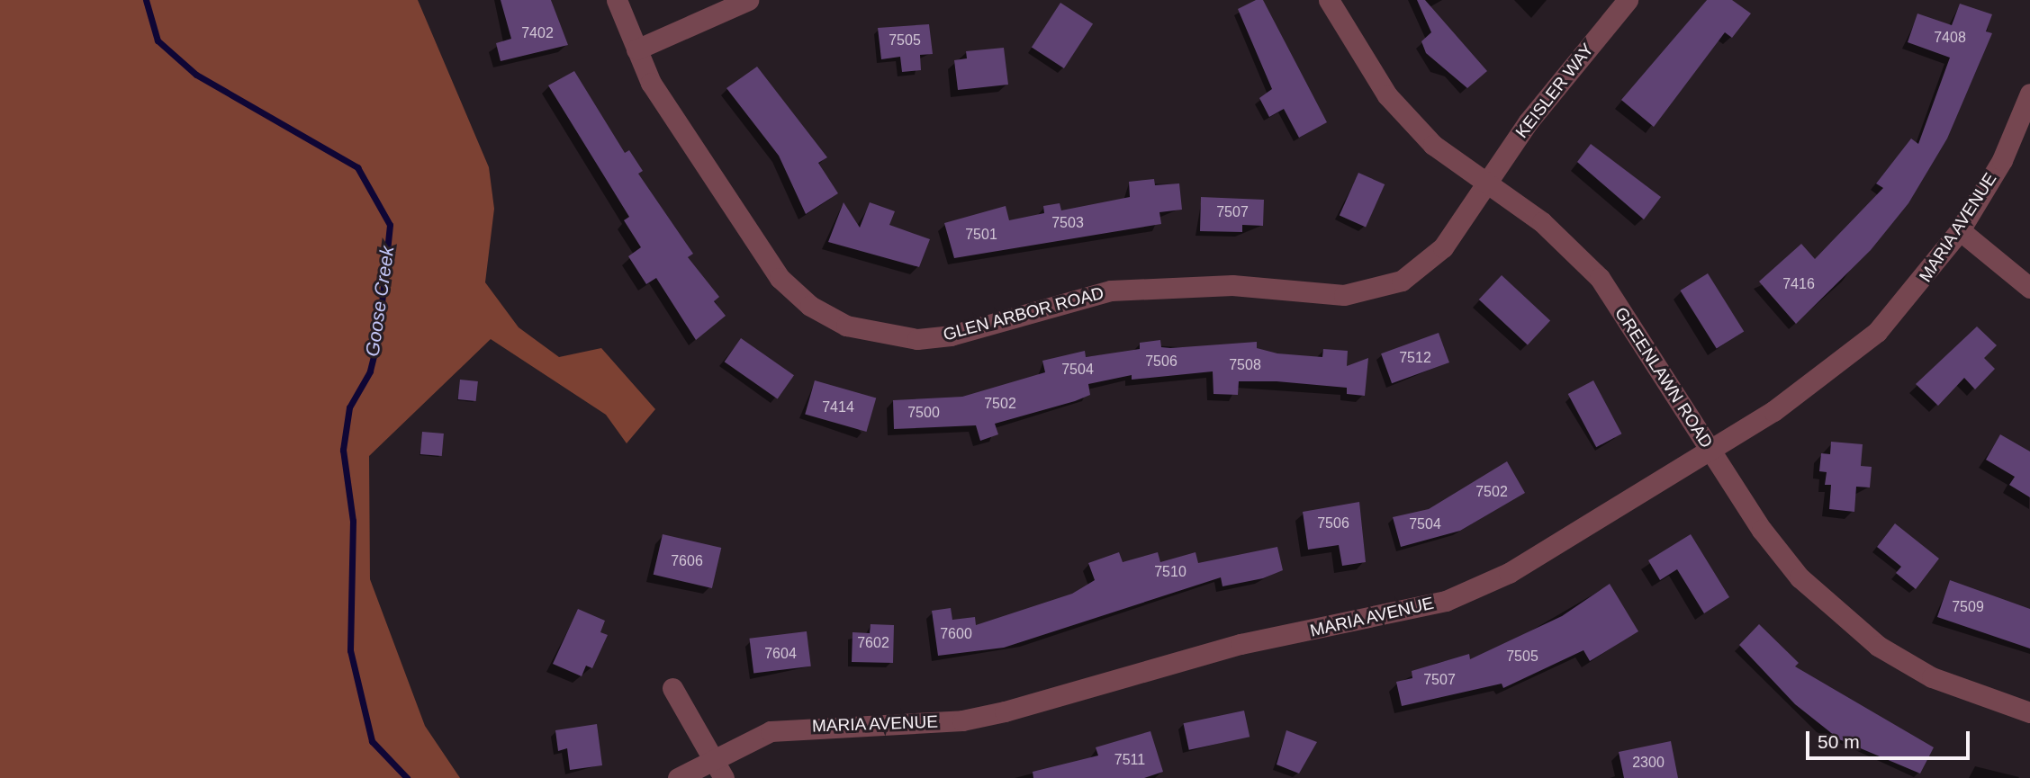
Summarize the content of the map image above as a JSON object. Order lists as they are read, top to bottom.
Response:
{
  "streets": {
    "street": [
      "KEISLER WAY",
      "MARIA AVENUE",
      "GLEN ARBOR ROAD",
      "GREENLAWN ROAD"
    ]
  },
  "crossings": [
    ["KEISLER WAY", "GLEN ARBOR ROAD"],
    ["KEISLER WAY", "GREENLAWN ROAD"],
    ["MARIA AVENUE", "GREENLAWN ROAD"],
    ["GLEN ARBOR ROAD", "GREENLAWN ROAD"]
  ],
  "water": ["Goose Creek"],
  "house_numbers": [
    "7402",
    "7408",
    "7505",
    "7507",
    "7503",
    "7501",
    "7416",
    "7512",
    "7506",
    "7508",
    "7504",
    "7502",
    "7414",
    "7500",
    "7502",
    "7506",
    "7504",
    "7606",
    "7510",
    "7509",
    "7600",
    "7602",
    "7604",
    "7505",
    "7507",
    "7511",
    "2300"
  ],
  "scale_bar": "50 m"
}
